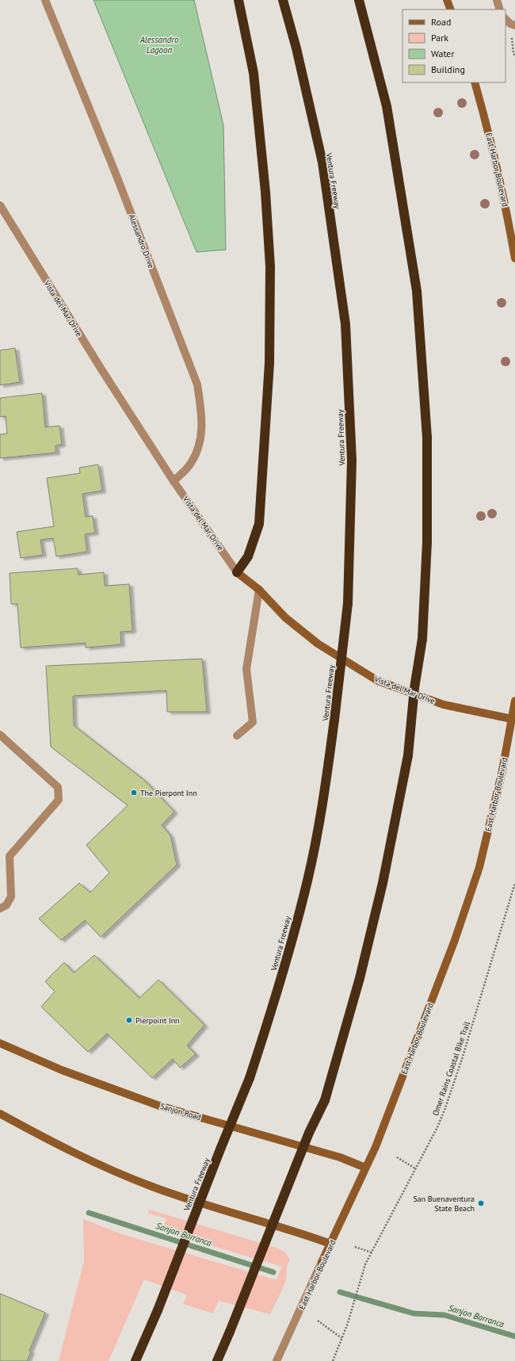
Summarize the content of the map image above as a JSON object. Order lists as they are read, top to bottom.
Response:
{
  "streets": {
    "highway": ["Ventura Freeway"],
    "main road": ["East Harbor Boulevard", "Vista del Mar Drive", "Sanjon Road"],
    "street": ["Alessandro Drive"],
    "path": ["Omer Rains Coastal Bike Trail"]
  },
  "crossings": [
    ["East Harbor Boulevard", "Vista del Mar Drive"],
    ["East Harbor Boulevard", "Sanjon Road"],
    ["Alessandro Drive", "Vista del Mar Drive"]
  ],
  "water": ["Alessandro Lagoon", "Sanjon Barranca"],
  "places": ["The Pierpont Inn", "Pierpoint Inn", "San Buenaventura State Beach"],
  "legend": [
    "Road",
    "Park",
    "Water",
    "Building"
  ]
}
